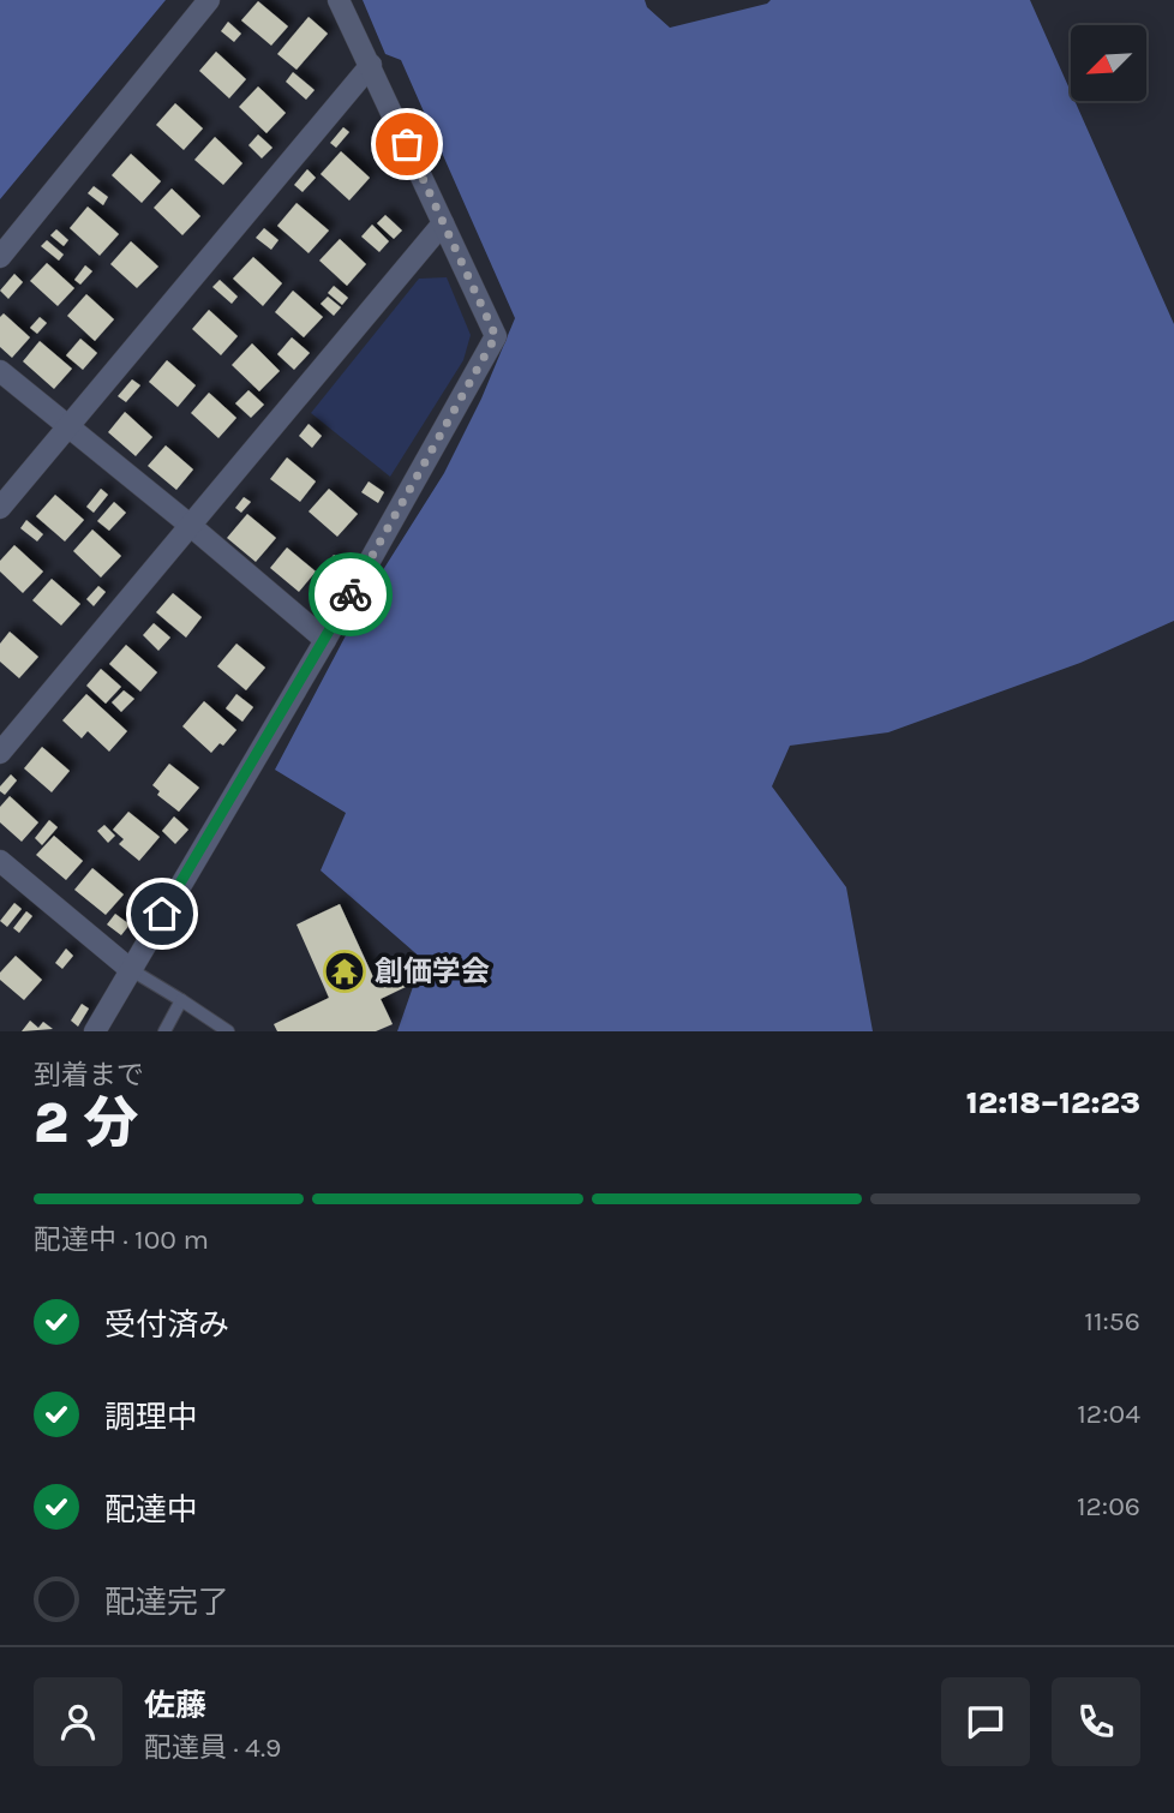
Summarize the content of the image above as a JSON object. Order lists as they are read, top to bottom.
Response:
{
  "places": {
    "temple": ["創価学会"]
  },
  "north": "bottom left",
  "page": {
    "heading": ["2 分", "到着まで", "12:18–12:23"],
    "panel": ["佐藤", "配達員 · 4.9"],
    "bar": "配達中 · 100 m",
    "list": [
      ["受付済み", "11:56"],
      ["調理中", "12:04"],
      ["配達中", "12:06"],
      "配達完了"
    ]
  }
}
